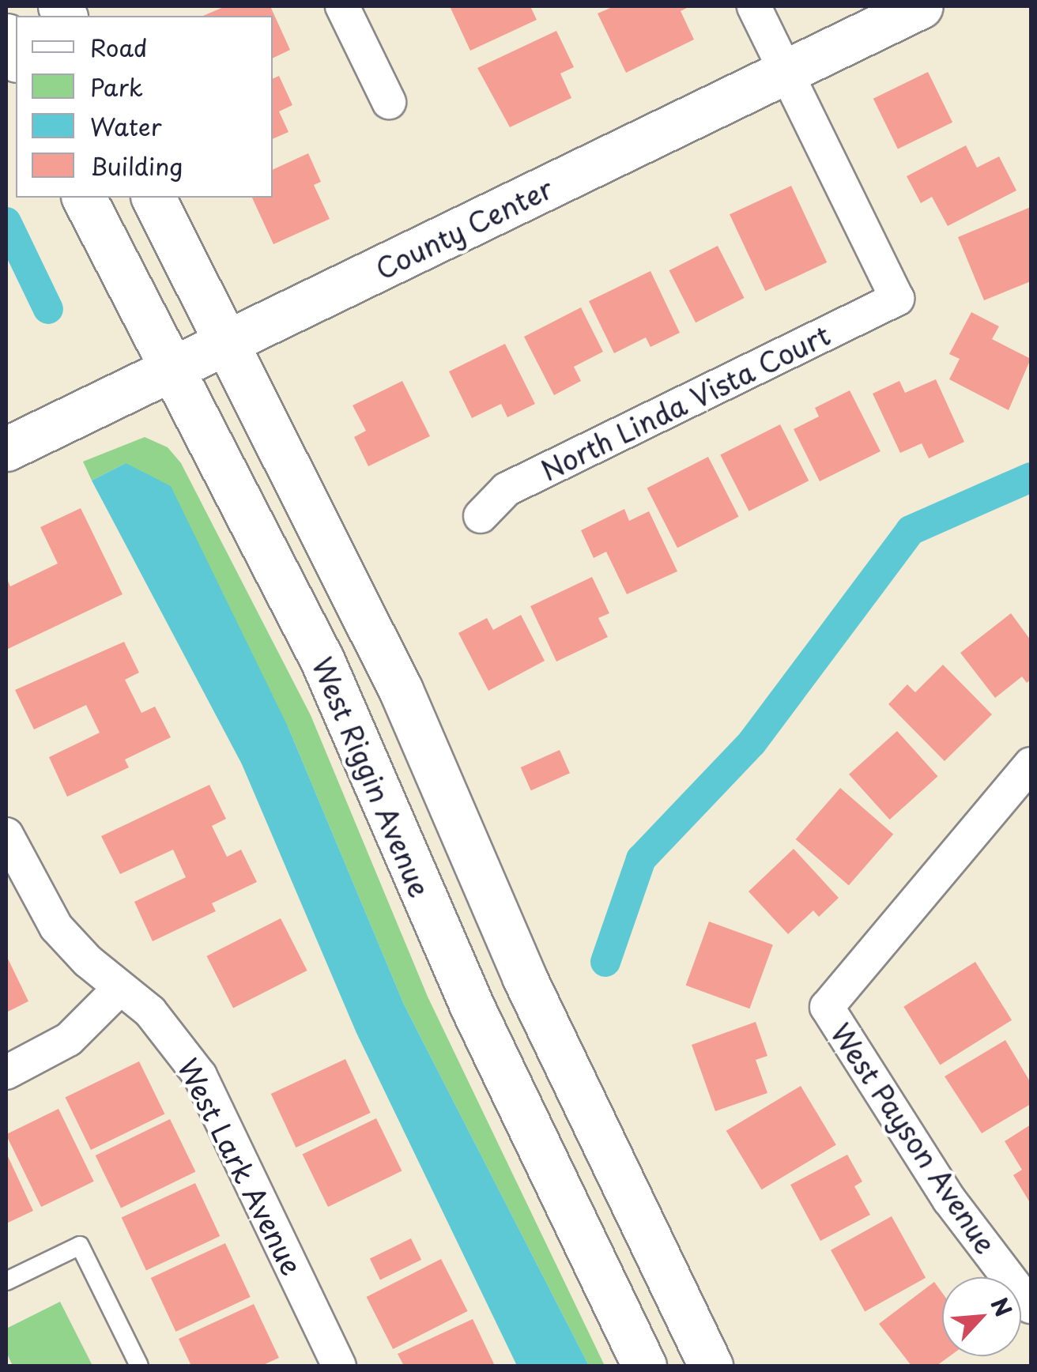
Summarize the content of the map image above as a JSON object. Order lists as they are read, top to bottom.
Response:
{
  "streets": {
    "main road": ["County Center", "West Riggin Avenue"],
    "street": ["North Linda Vista Court", "West Payson Avenue", "West Lark Avenue"]
  },
  "crossings": [
    ["County Center", "North Linda Vista Court"],
    ["County Center", "West Riggin Avenue"]
  ],
  "legend": [
    "Road",
    "Park",
    "Water",
    "Building"
  ],
  "north": "top right"
}
